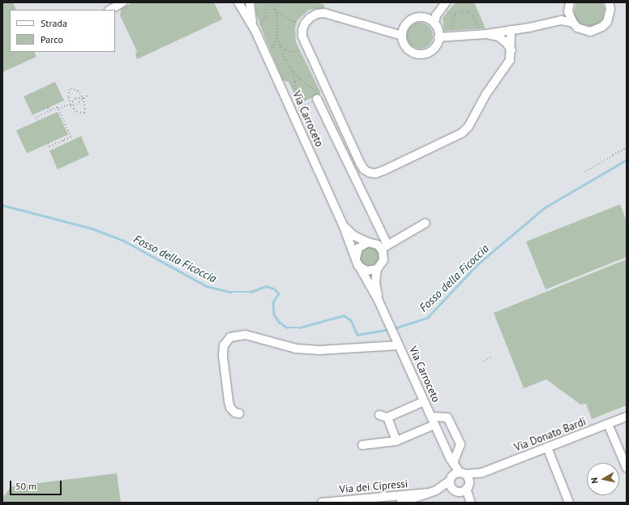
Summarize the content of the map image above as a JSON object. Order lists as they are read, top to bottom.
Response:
{
  "streets": {
    "street": ["Via Carroceto", "Via Donato Bardi", "Via dei Cipressi"]
  },
  "crossings": [
    ["Via Carroceto", "Via Donato Bardi"],
    ["Via Carroceto", "Via dei Cipressi"],
    ["Via Donato Bardi", "Via dei Cipressi"]
  ],
  "water": ["Fosso della Ficoccia"],
  "legend": ["Strada", "Parco"],
  "scale_bar": "50 m",
  "north": "left"
}
